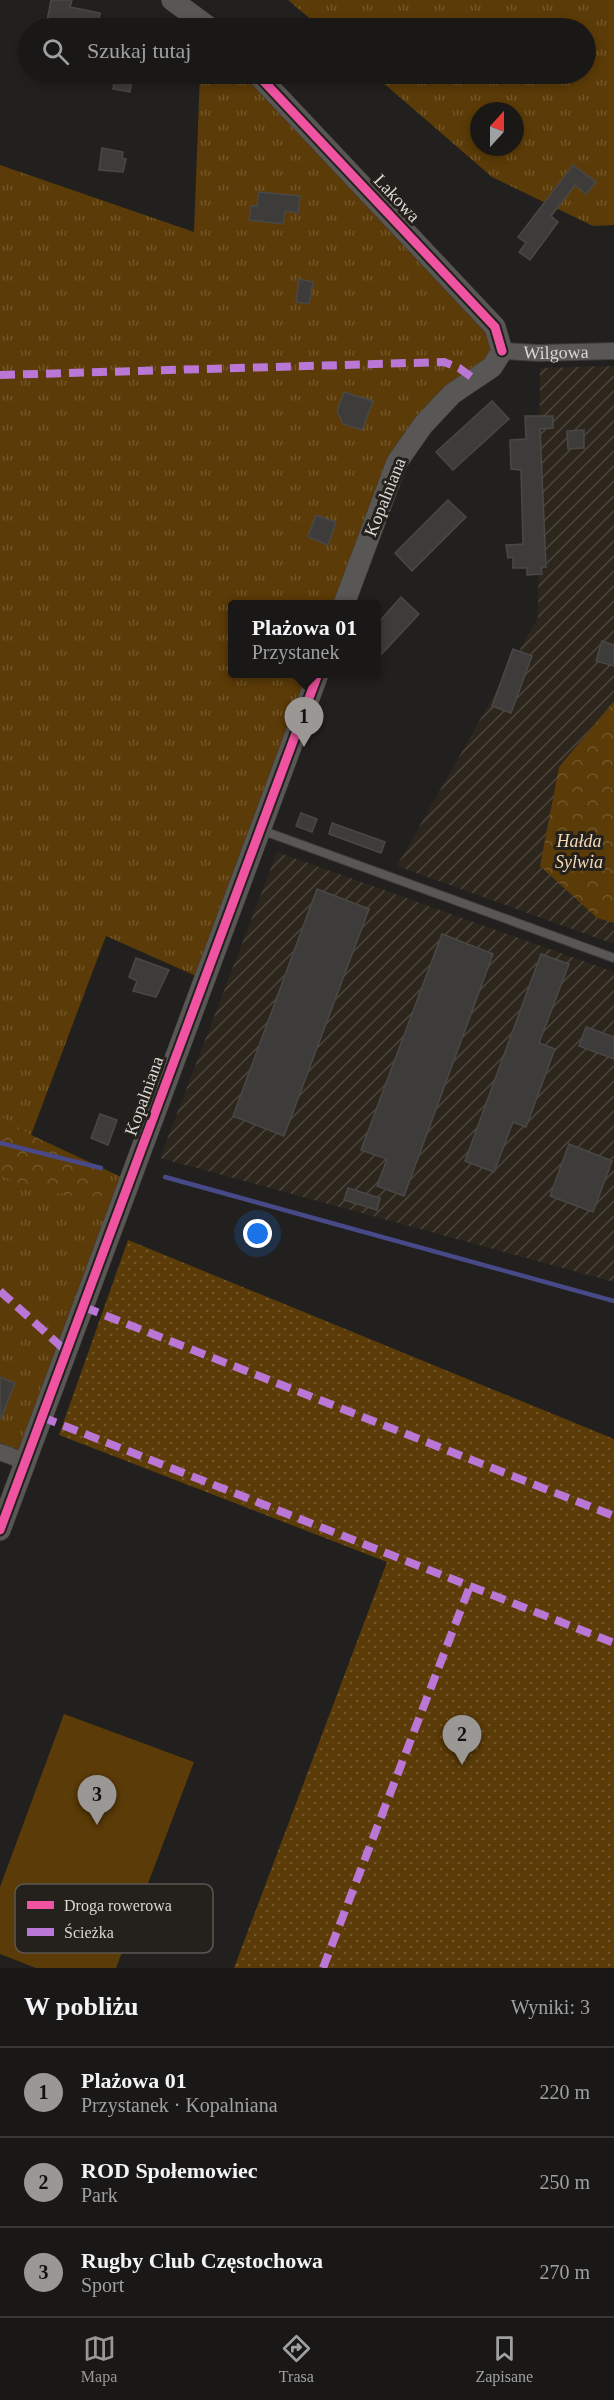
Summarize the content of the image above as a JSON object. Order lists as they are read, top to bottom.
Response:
{
  "streets": {
    "street": ["Lakowa", "Wilgowa", "Kopalniana"]
  },
  "crossings": [
    ["Lakowa", "Wilgowa"],
    ["Wilgowa", "Kopalniana"]
  ],
  "parks": ["Hałda Sylwia"],
  "legend": ["Droga rowerowa", "Ścieżka"],
  "north": "top",
  "page": {
    "search": "Szukaj tutaj",
    "popup": ["Plażowa 01", "Przystanek"],
    "pins": ["1", "2", "3"],
    "heading": ["W pobliżu", "Wyniki: 3"],
    "list": [
      {
        "mark": "1",
        "name": "Plażowa 01",
        "note": "Przystanek · Kopalniana",
        "value": "220 m"
      },
      {
        "mark": "2",
        "name": "ROD Społemowiec",
        "note": "Park",
        "value": "250 m"
      },
      {
        "mark": "3",
        "name": "Rugby Club Częstochowa",
        "note": "Sport",
        "value": "270 m"
      }
    ],
    "nav": ["Mapa", "Trasa", "Zapisane"]
  }
}
